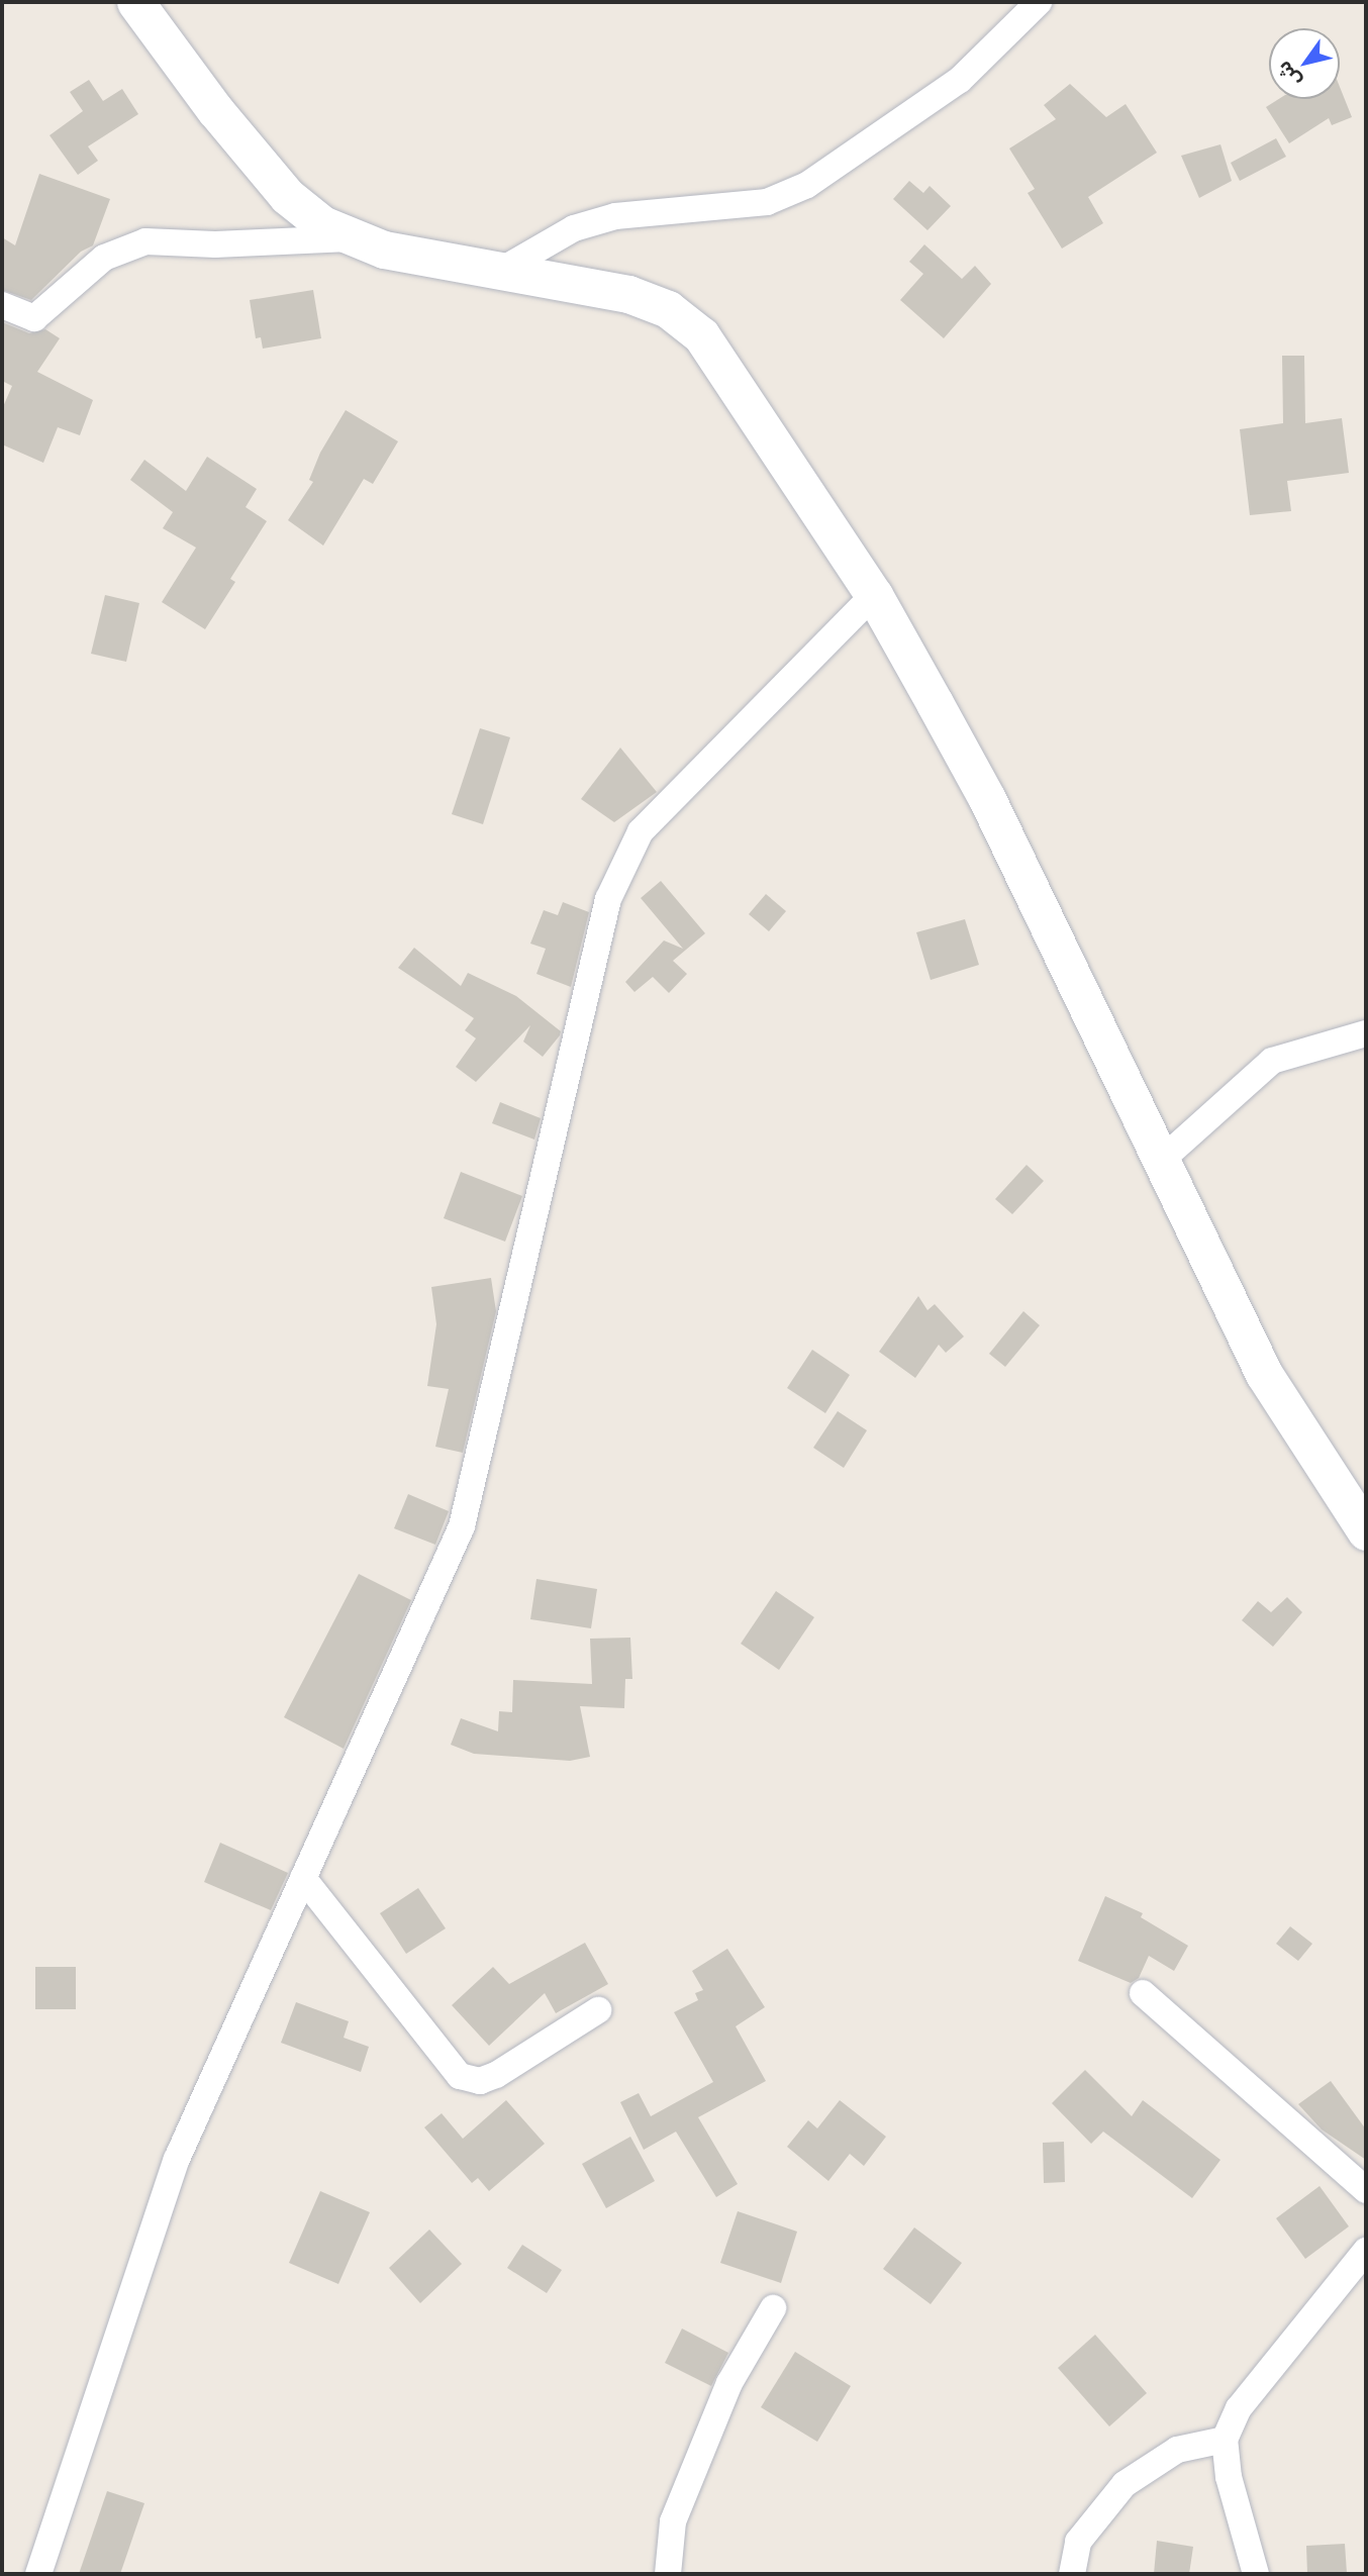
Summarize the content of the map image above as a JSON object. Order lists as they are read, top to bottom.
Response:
{
  "north": "bottom left"
}
